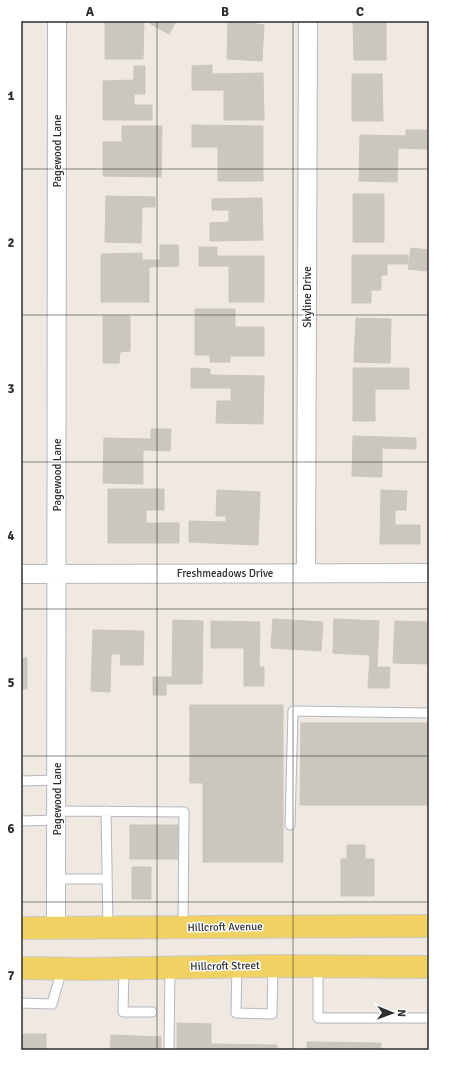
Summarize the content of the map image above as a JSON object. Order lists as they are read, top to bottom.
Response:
{
  "streets": {
    "main road": ["Hillcroft Avenue", "Hillcroft Street"],
    "street": ["Pagewood Lane", "Skyline Drive", "Freshmeadows Drive"]
  },
  "crossings": [
    ["Pagewood Lane", "Freshmeadows Drive"],
    ["Pagewood Lane", "Hillcroft Avenue"],
    ["Skyline Drive", "Freshmeadows Drive"]
  ],
  "north": "right",
  "grid": {
    "columns": ["A", "B", "C"],
    "rows": [
      "1",
      "2",
      "3",
      "4",
      "5",
      "6",
      "7"
    ]
  }
}
